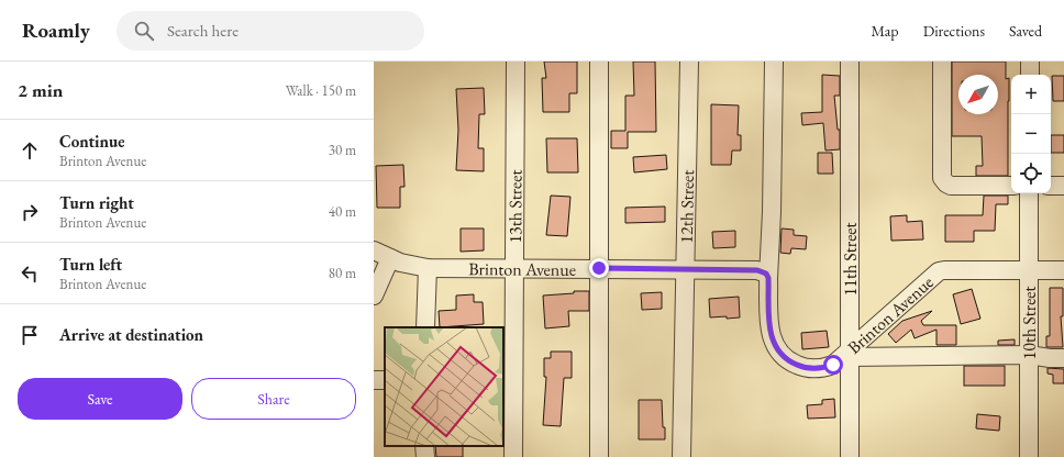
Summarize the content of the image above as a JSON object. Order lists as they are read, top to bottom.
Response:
{
  "streets": {
    "street": [
      "13th Street",
      "12th Street",
      "11th Street",
      "Brinton Avenue",
      "10th Street"
    ]
  },
  "crossings": [
    ["13th Street", "Brinton Avenue"],
    ["12th Street", "Brinton Avenue"],
    ["11th Street", "Brinton Avenue"],
    ["Brinton Avenue", "10th Street"]
  ],
  "north": "bottom left",
  "page": {
    "header": "Roamly",
    "search": "Search here",
    "nav": ["Map", "Directions", "Saved"],
    "heading": ["2 min", "Walk · 150 m"],
    "map_buttons": ["+", "−"],
    "list": [
      ["Continue", "Brinton Avenue", "30 m"],
      ["Turn right", "Brinton Avenue", "40 m"],
      ["Turn left", "Brinton Avenue", "80 m"],
      "Arrive at destination"
    ],
    "buttons": ["Save", "Share"]
  }
}
